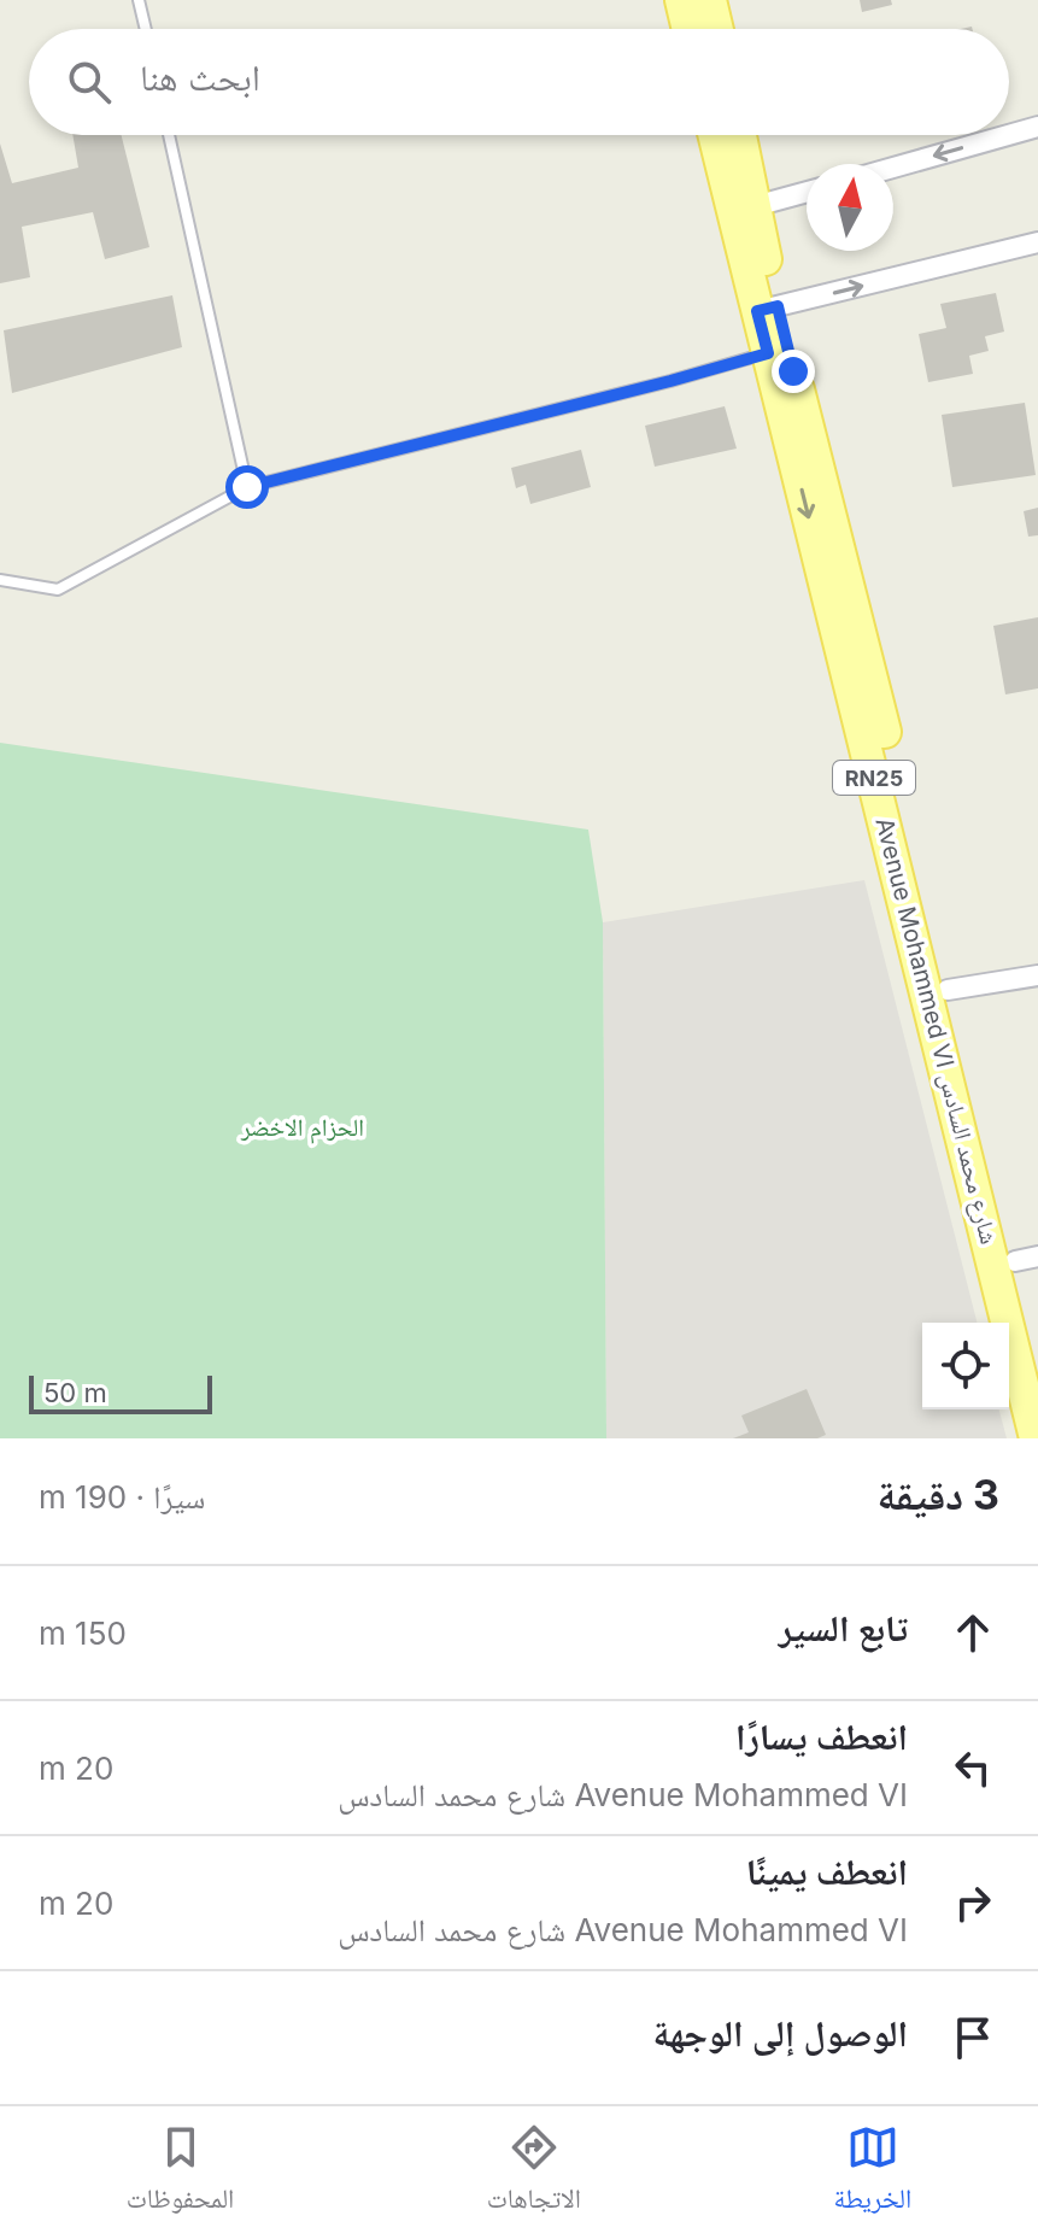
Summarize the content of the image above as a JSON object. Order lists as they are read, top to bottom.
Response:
{
  "streets": {
    "main road": ["RN25", "Avenue Mohammed VI شارع محمد السادس"]
  },
  "parks": ["الحزام الاخضر"],
  "scale_bar": "50 m",
  "north": "top",
  "page": {
    "search": "ابحث هنا",
    "scale": "50 m",
    "heading": ["3 دقيقة", "سيرًا · 190 m"],
    "list": [
      ["تابع السير", "150 m"],
      ["انعطف يسارًا", "Avenue Mohammed VI شارع محمد السادس", "20 m"],
      ["انعطف يمينًا", "Avenue Mohammed VI شارع محمد السادس", "20 m"],
      "الوصول إلى الوجهة"
    ],
    "nav": ["الخريطة", "الاتجاهات", "المحفوظات"]
  }
}
